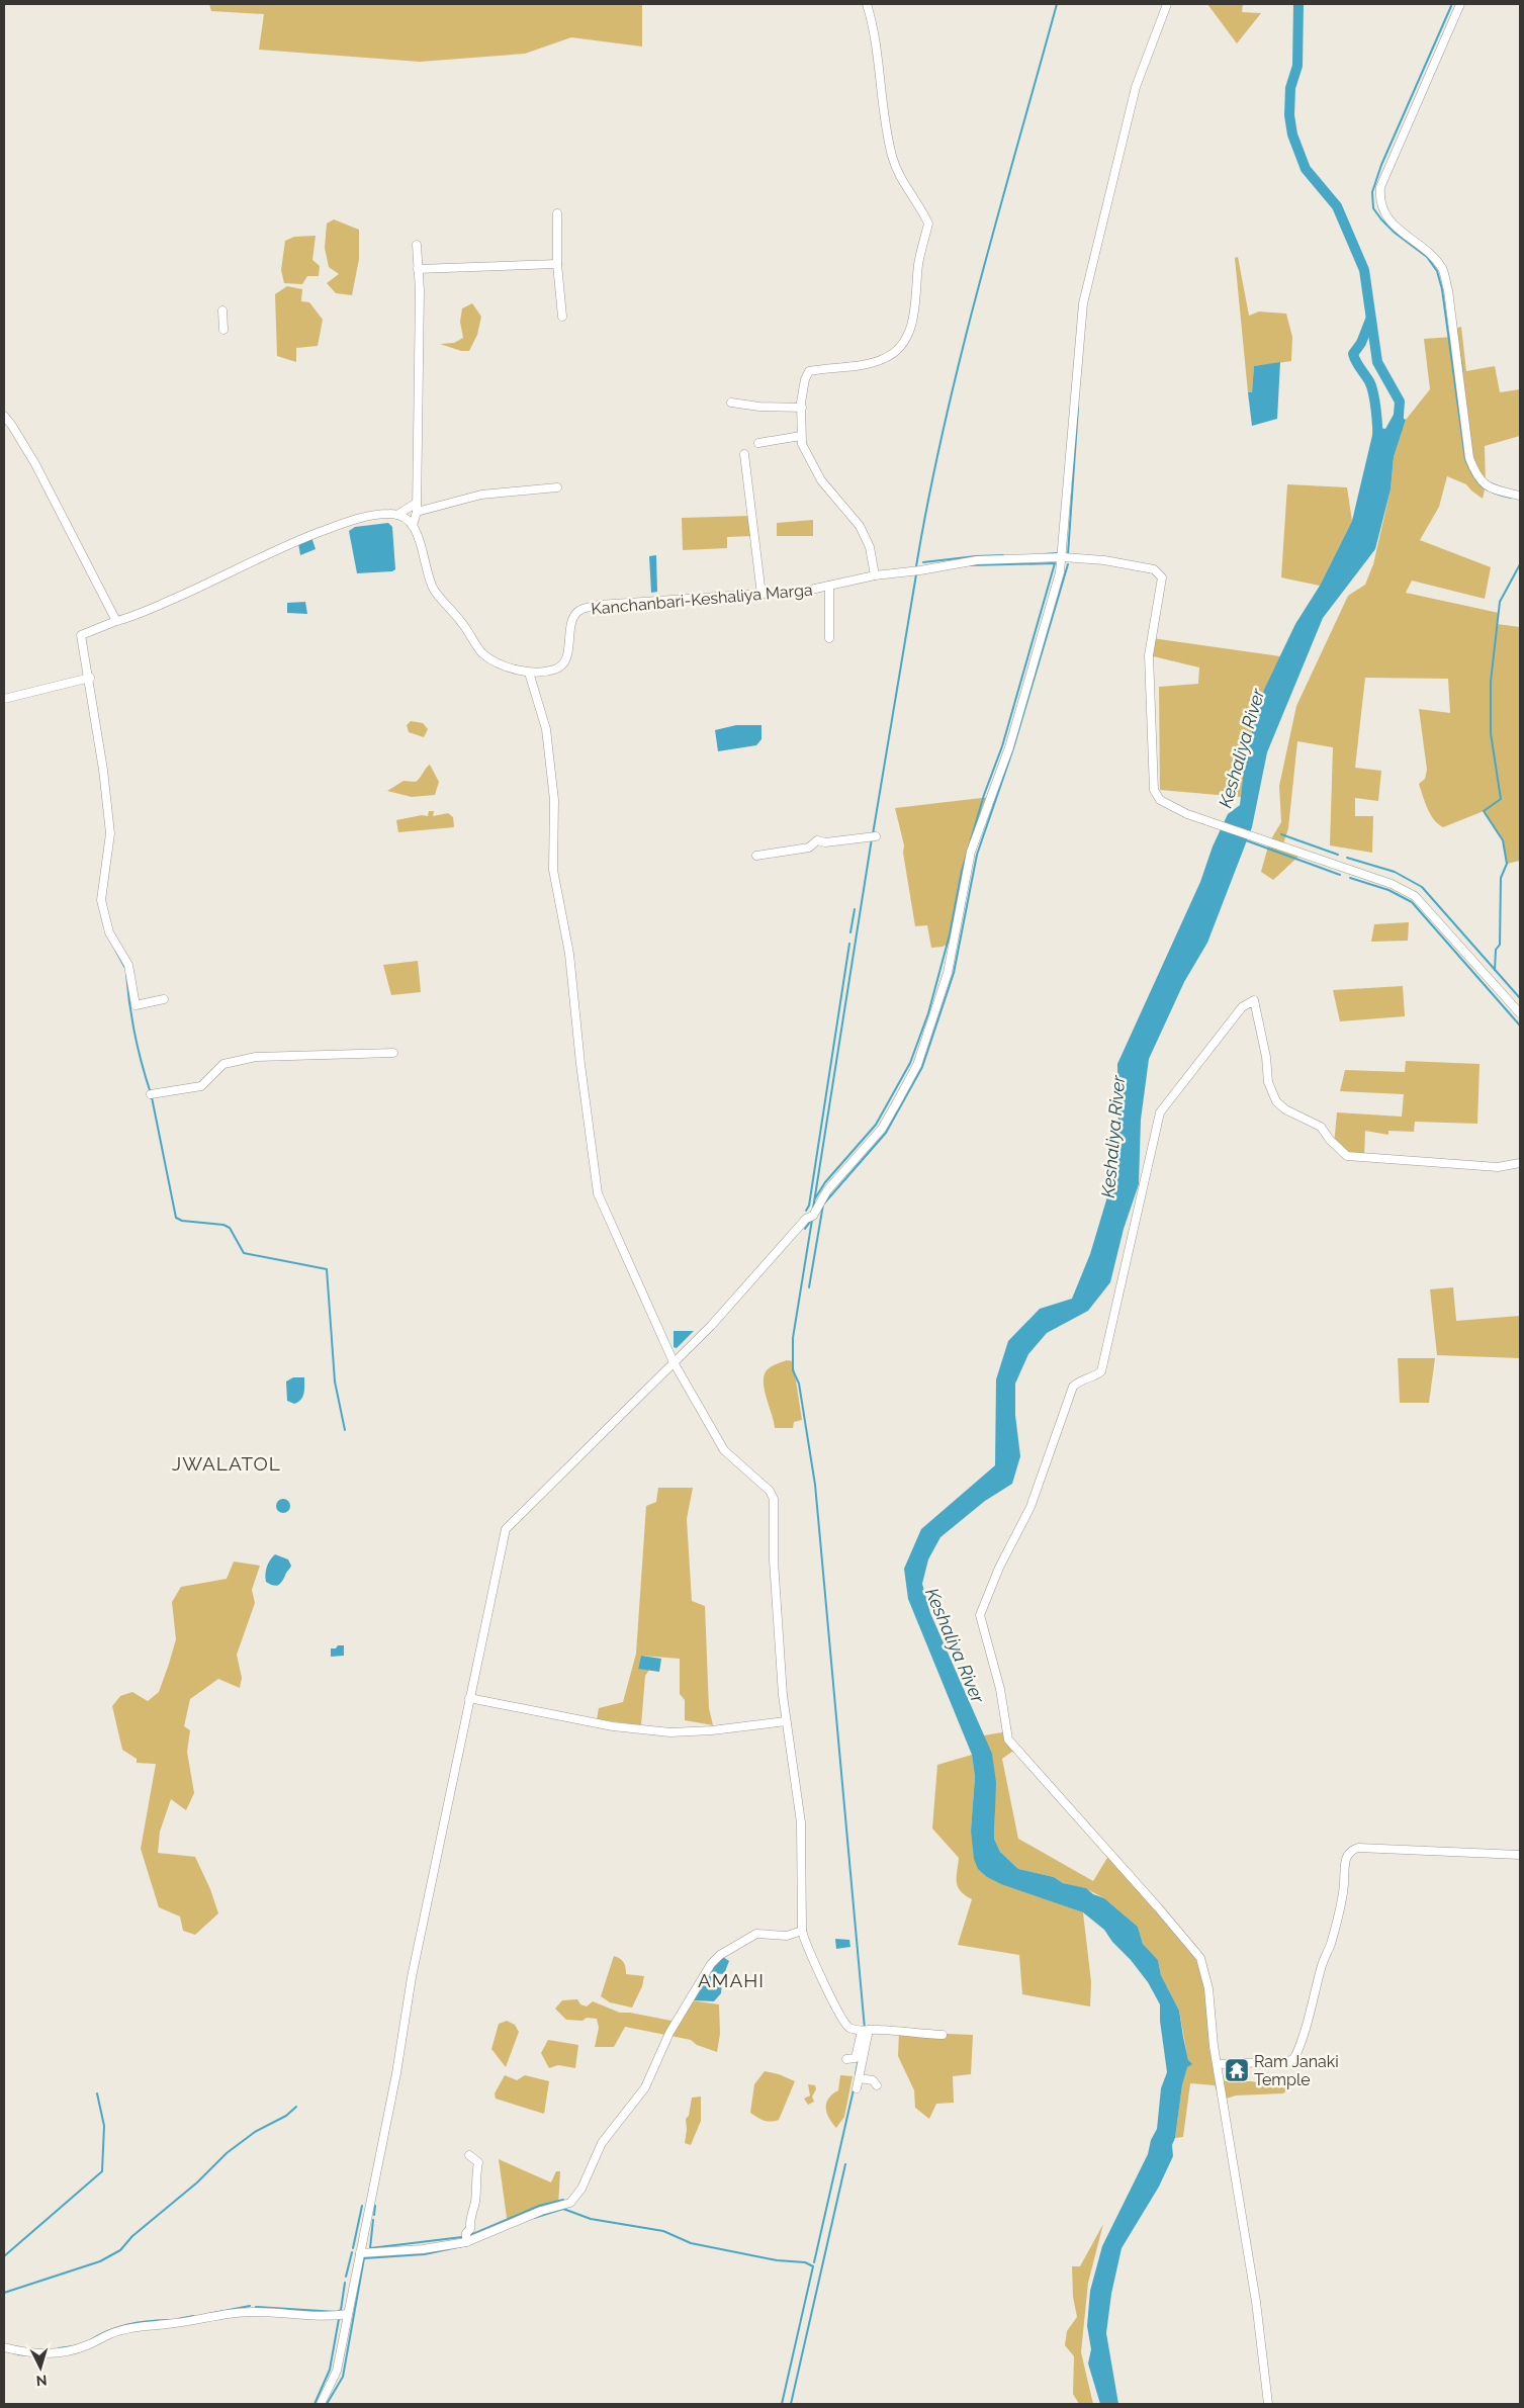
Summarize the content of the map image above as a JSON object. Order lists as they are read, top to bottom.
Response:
{
  "streets": {
    "street": ["Kanchanbari-Keshaliya Marga"]
  },
  "districts": ["JWALATOL", "AMAHI"],
  "water": ["Keshaliya River"],
  "places": {
    "temple": ["Ram Janaki Temple"]
  },
  "north": "bottom"
}
